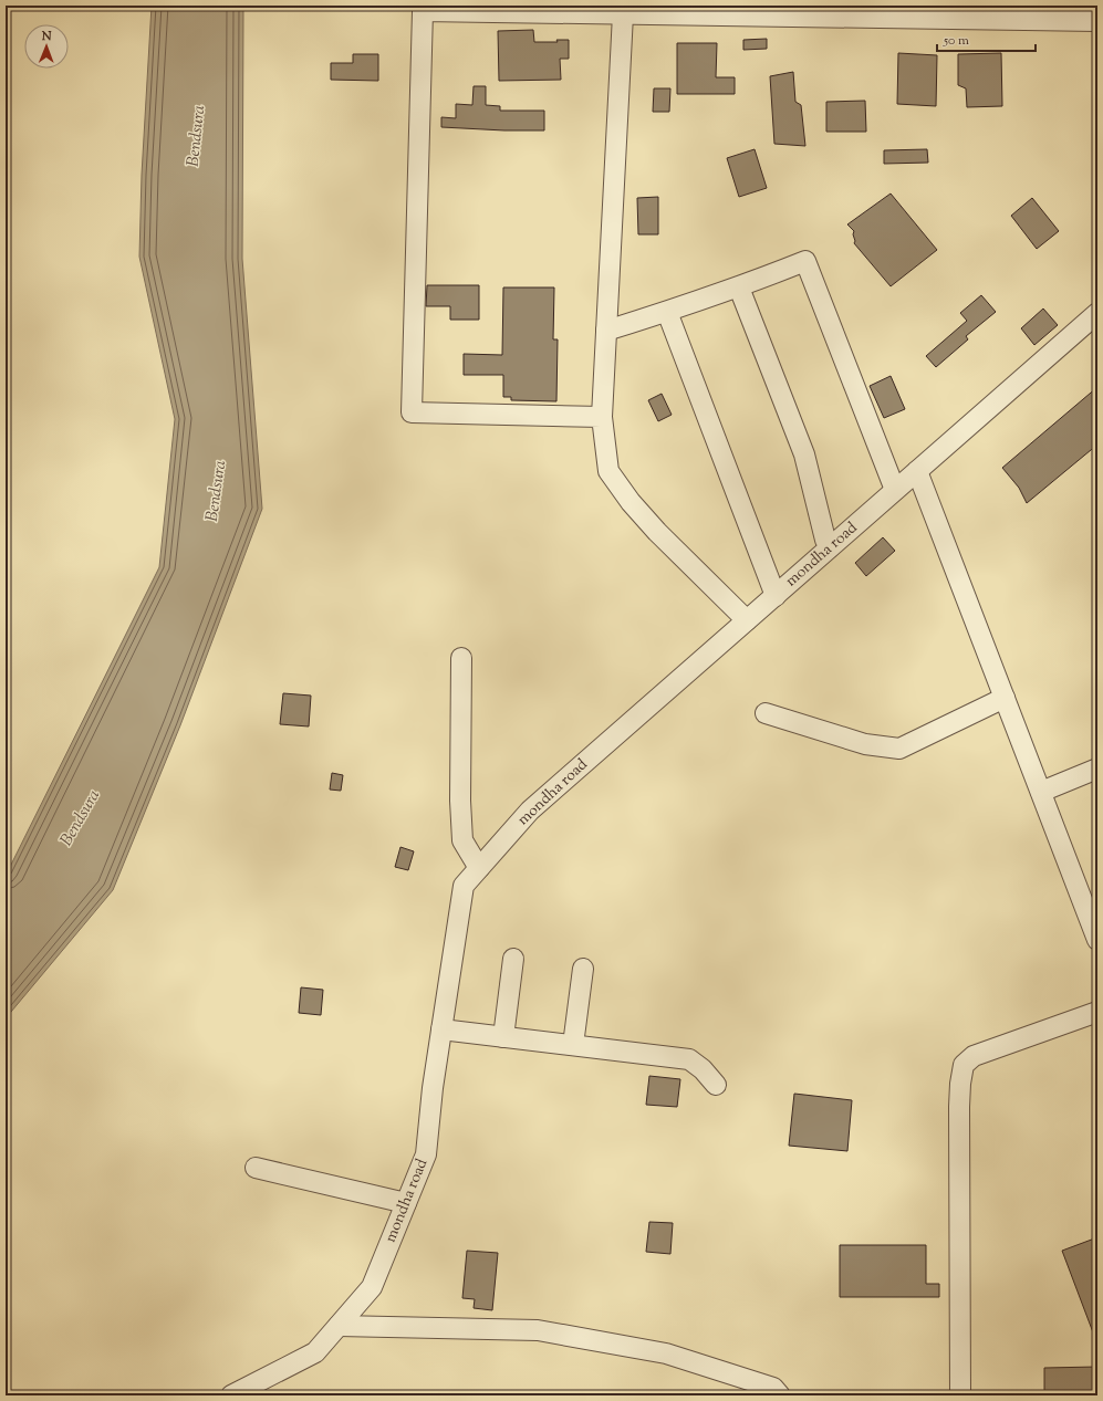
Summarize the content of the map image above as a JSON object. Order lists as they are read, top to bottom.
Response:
{
  "streets": {
    "street": ["mondha road"]
  },
  "water": ["Bendsura"],
  "scale_bar": "50 m",
  "north": "top"
}
